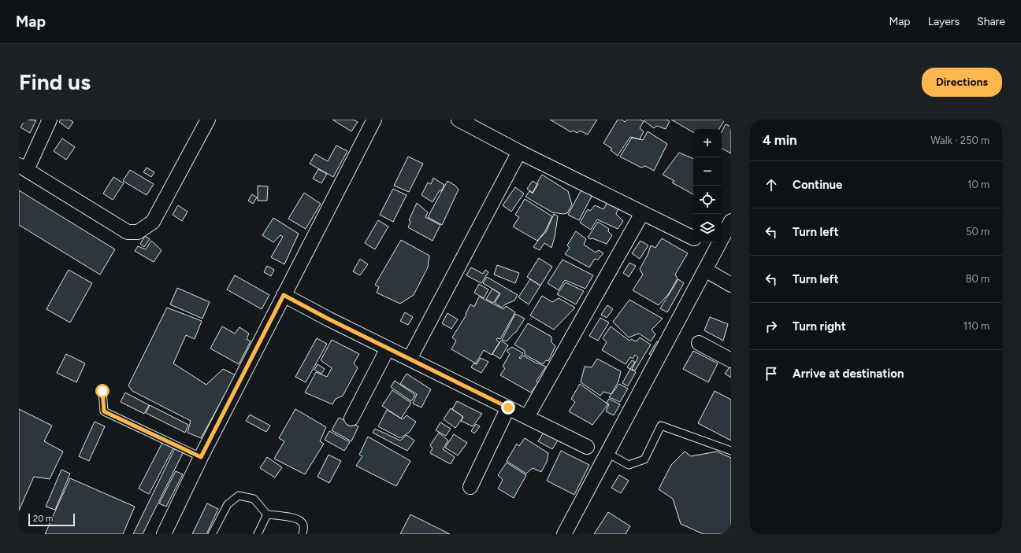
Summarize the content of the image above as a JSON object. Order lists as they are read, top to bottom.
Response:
{
  "scale_bar": "20 m",
  "page": {
    "header": "Map",
    "nav": ["Map", "Layers", "Share"],
    "buttons": "Directions",
    "title": "Find us",
    "heading": ["4 min", "Walk · 250 m"],
    "map_buttons": ["+", "−"],
    "list": [
      ["Continue", "10 m"],
      ["Turn left", "50 m"],
      ["Turn left", "80 m"],
      ["Turn right", "110 m"],
      "Arrive at destination"
    ],
    "scale": "20 m"
  }
}
